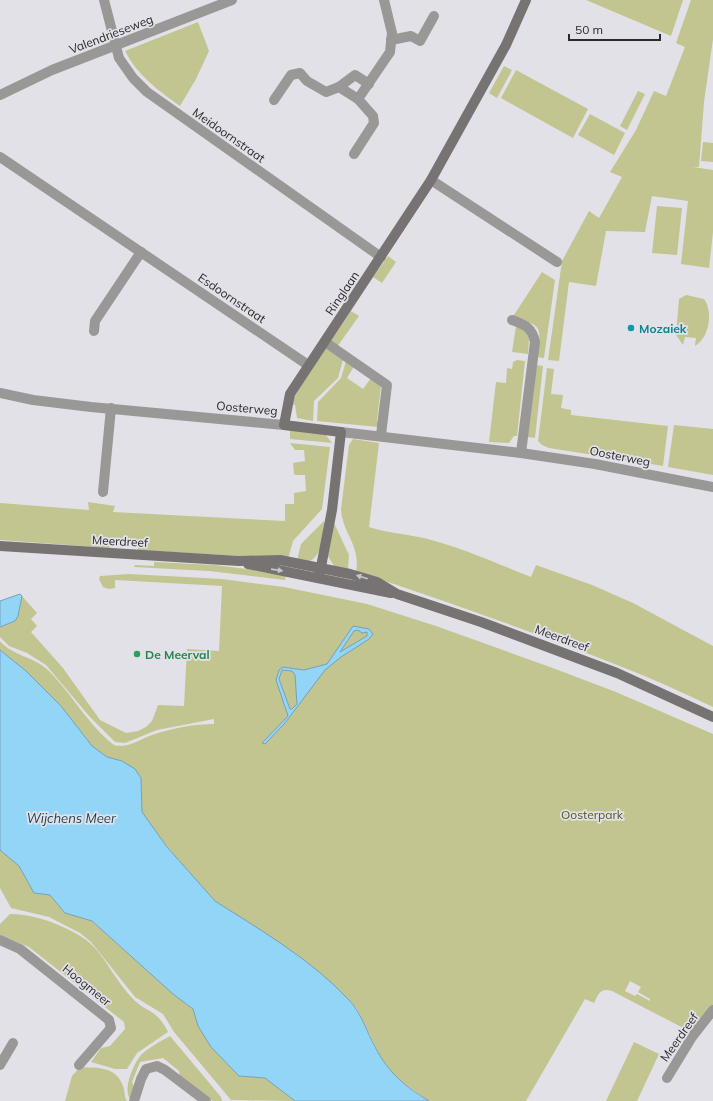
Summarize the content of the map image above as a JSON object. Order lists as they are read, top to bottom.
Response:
{
  "streets": {
    "street": [
      "Valendrieseweg",
      "Meidoornstraat",
      "Ringlaan",
      "Esdoornstraat",
      "Oosterweg",
      "Meerdreef",
      "Hoogmeer"
    ]
  },
  "crossings": [
    ["Valendrieseweg", "Meidoornstraat"],
    ["Meidoornstraat", "Ringlaan"],
    ["Ringlaan", "Esdoornstraat"],
    ["Ringlaan", "Oosterweg"]
  ],
  "water": ["Wijchens Meer"],
  "parks": ["Oosterpark"],
  "places": ["Mozaiek", "De Meerval"],
  "scale_bar": "50 m"
}
